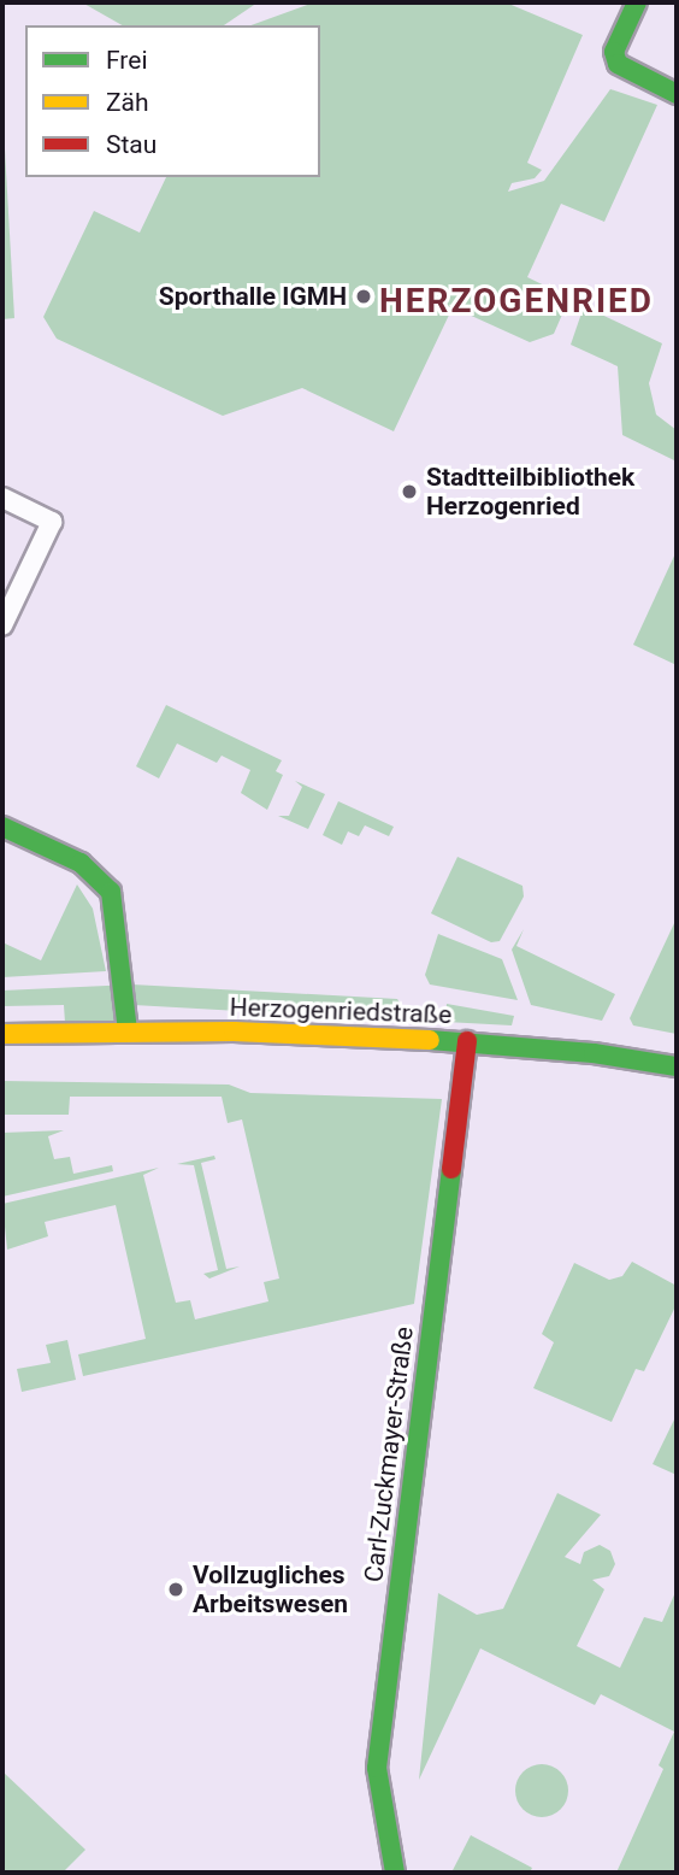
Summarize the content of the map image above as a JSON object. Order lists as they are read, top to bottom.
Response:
{
  "streets": {
    "street": ["Herzogenriedstraße", "Carl-Zuckmayer-Straße"]
  },
  "crossings": [
    ["Herzogenriedstraße", "Carl-Zuckmayer-Straße"]
  ],
  "districts": ["HERZOGENRIED"],
  "places": ["Sporthalle IGMH", "Stadtteilbibliothek Herzogenried", "Vollzugliches Arbeitswesen"],
  "legend": ["Frei", "Zäh", "Stau"]
}
